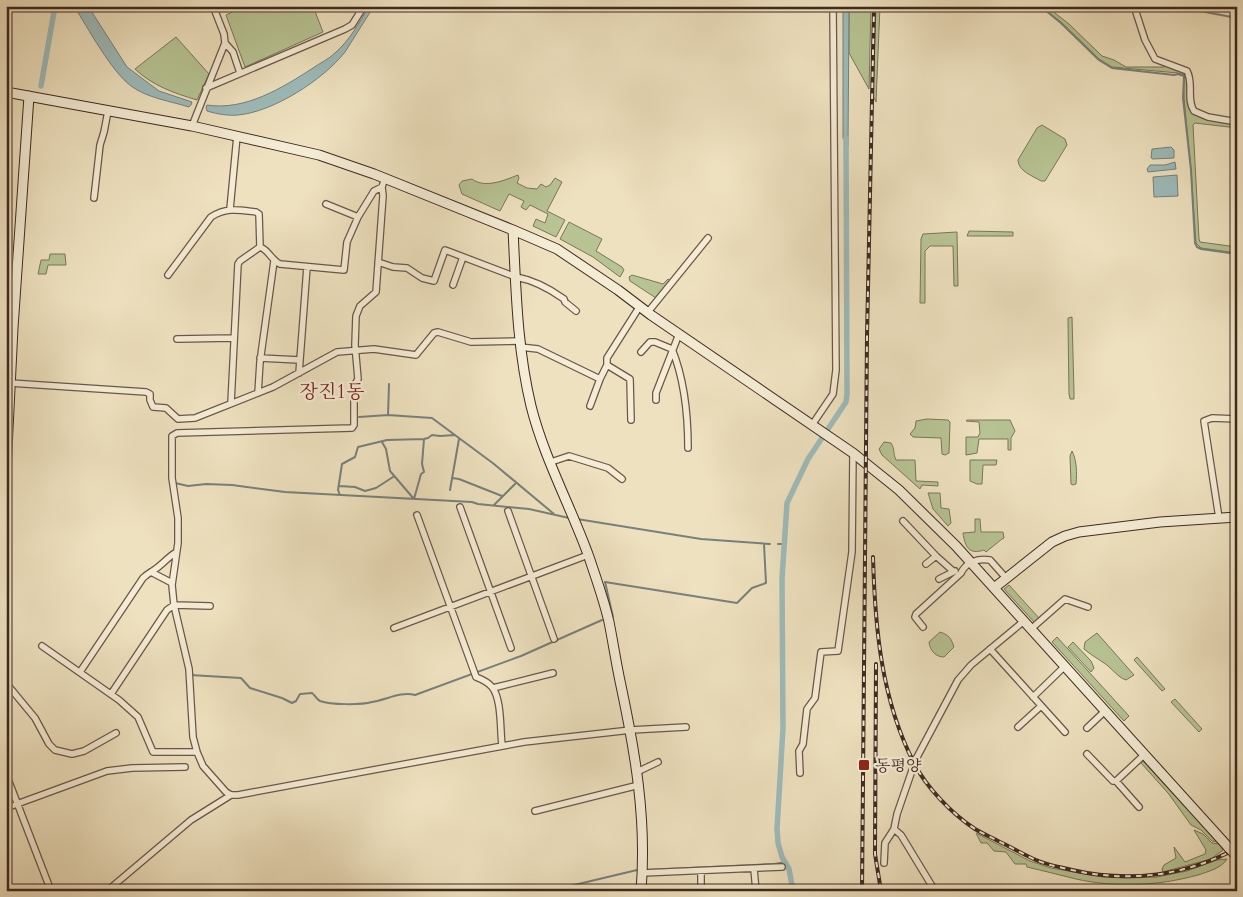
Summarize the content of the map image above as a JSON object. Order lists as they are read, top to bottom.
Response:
{
  "districts": ["장진1동"],
  "places": {
    "transit": ["동평양"]
  }
}
